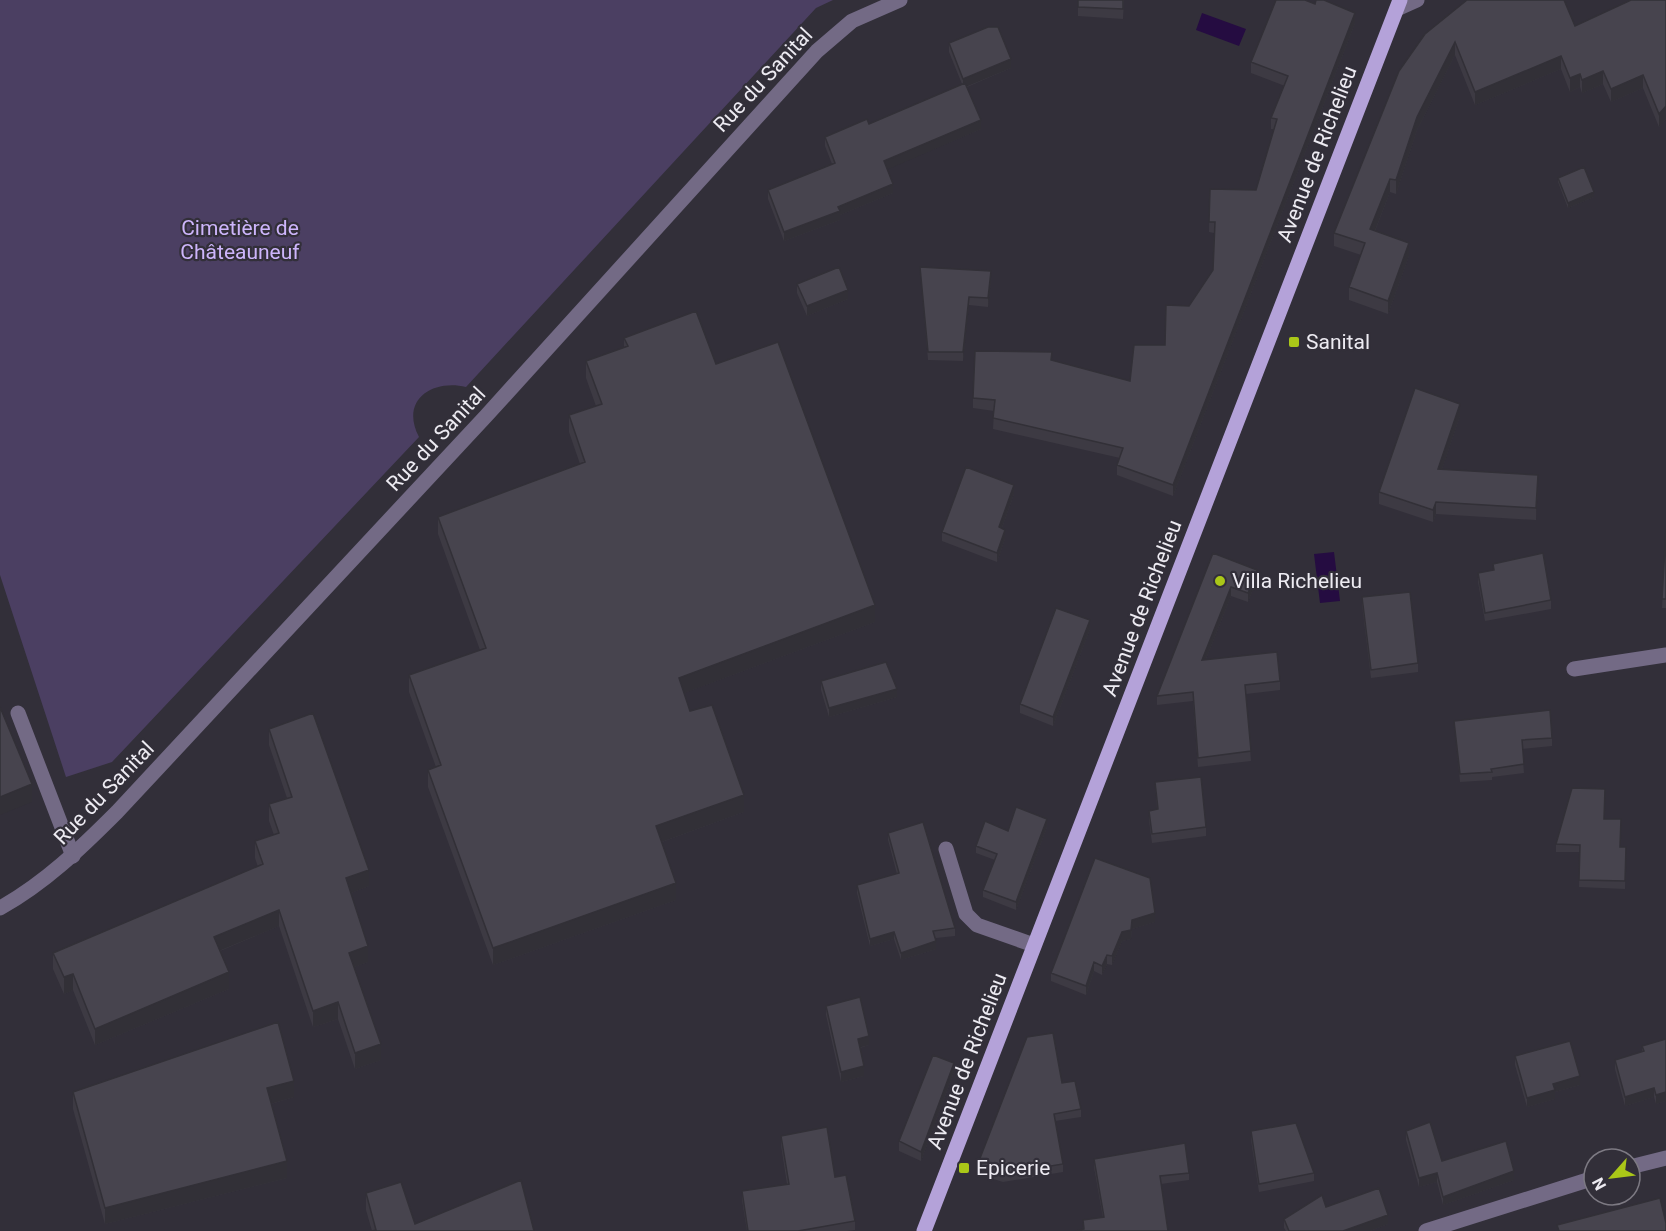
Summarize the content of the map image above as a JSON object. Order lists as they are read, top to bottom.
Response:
{
  "streets": {
    "main road": ["Avenue de Richelieu"],
    "street": ["Rue du Sanital"]
  },
  "parks": ["Cimetière de Châteauneuf"],
  "places": {
    "transit": ["Sanital", "Epicerie"],
    "other": ["Villa Richelieu"]
  },
  "north": "bottom left"
}
